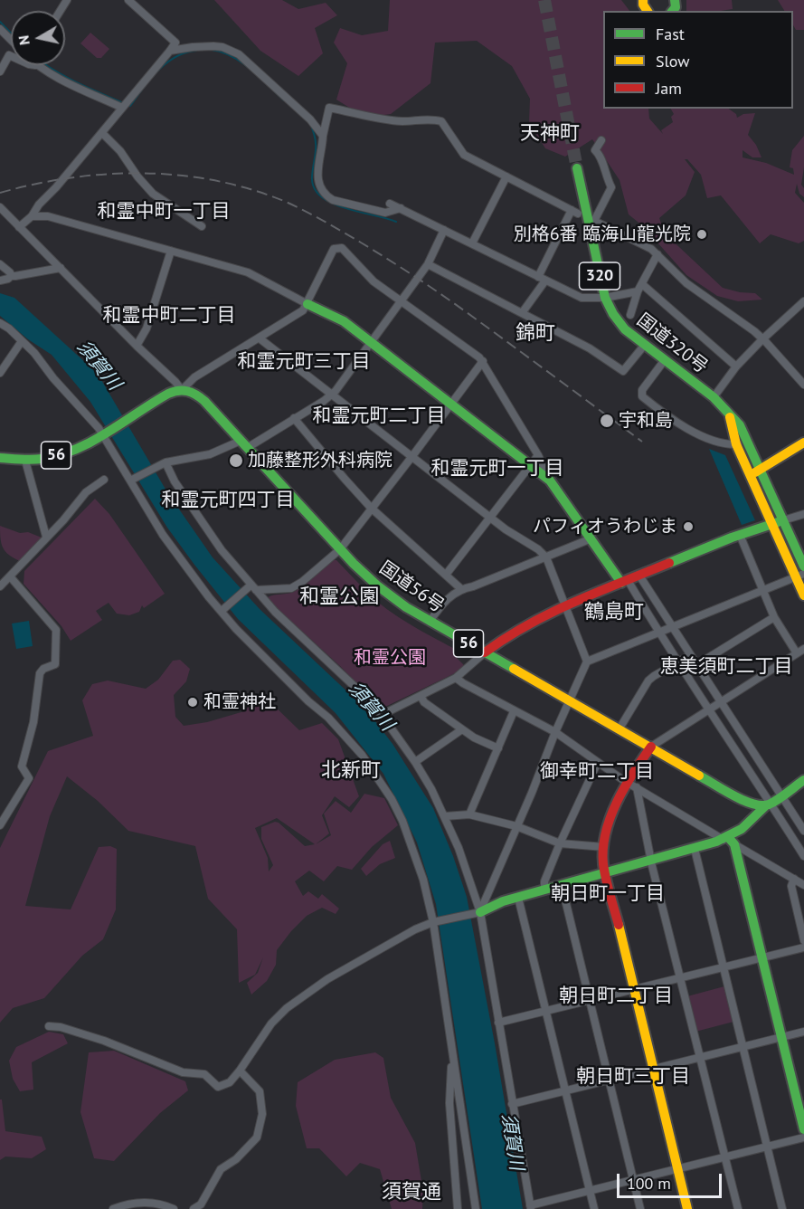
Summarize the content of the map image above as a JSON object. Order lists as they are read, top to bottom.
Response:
{
  "streets": {
    "main road": [
      "320",
      "国道320号",
      "56",
      "国道56号"
    ]
  },
  "crossings": [
    ["56", "国道56号"]
  ],
  "districts": [
    "天神町",
    "和霊中町一丁目",
    "和霊中町二丁目",
    "錦町",
    "和霊元町三丁目",
    "和霊元町二丁目",
    "和霊元町一丁目",
    "和霊元町四丁目",
    "和霊公園",
    "鶴島町",
    "恵美須町二丁目",
    "北新町",
    "御幸町二丁目",
    "朝日町一丁目",
    "朝日町二丁目",
    "朝日町三丁目",
    "須賀通"
  ],
  "water": ["須賀川"],
  "parks": ["和霊公園"],
  "places": [
    "別格6番 臨海山龍光院",
    "宇和島",
    "加藤整形外科病院",
    "パフィオうわじま",
    "和霊神社"
  ],
  "legend": ["Fast", "Slow", "Jam"],
  "scale_bar": "100 m",
  "north": "left"
}
